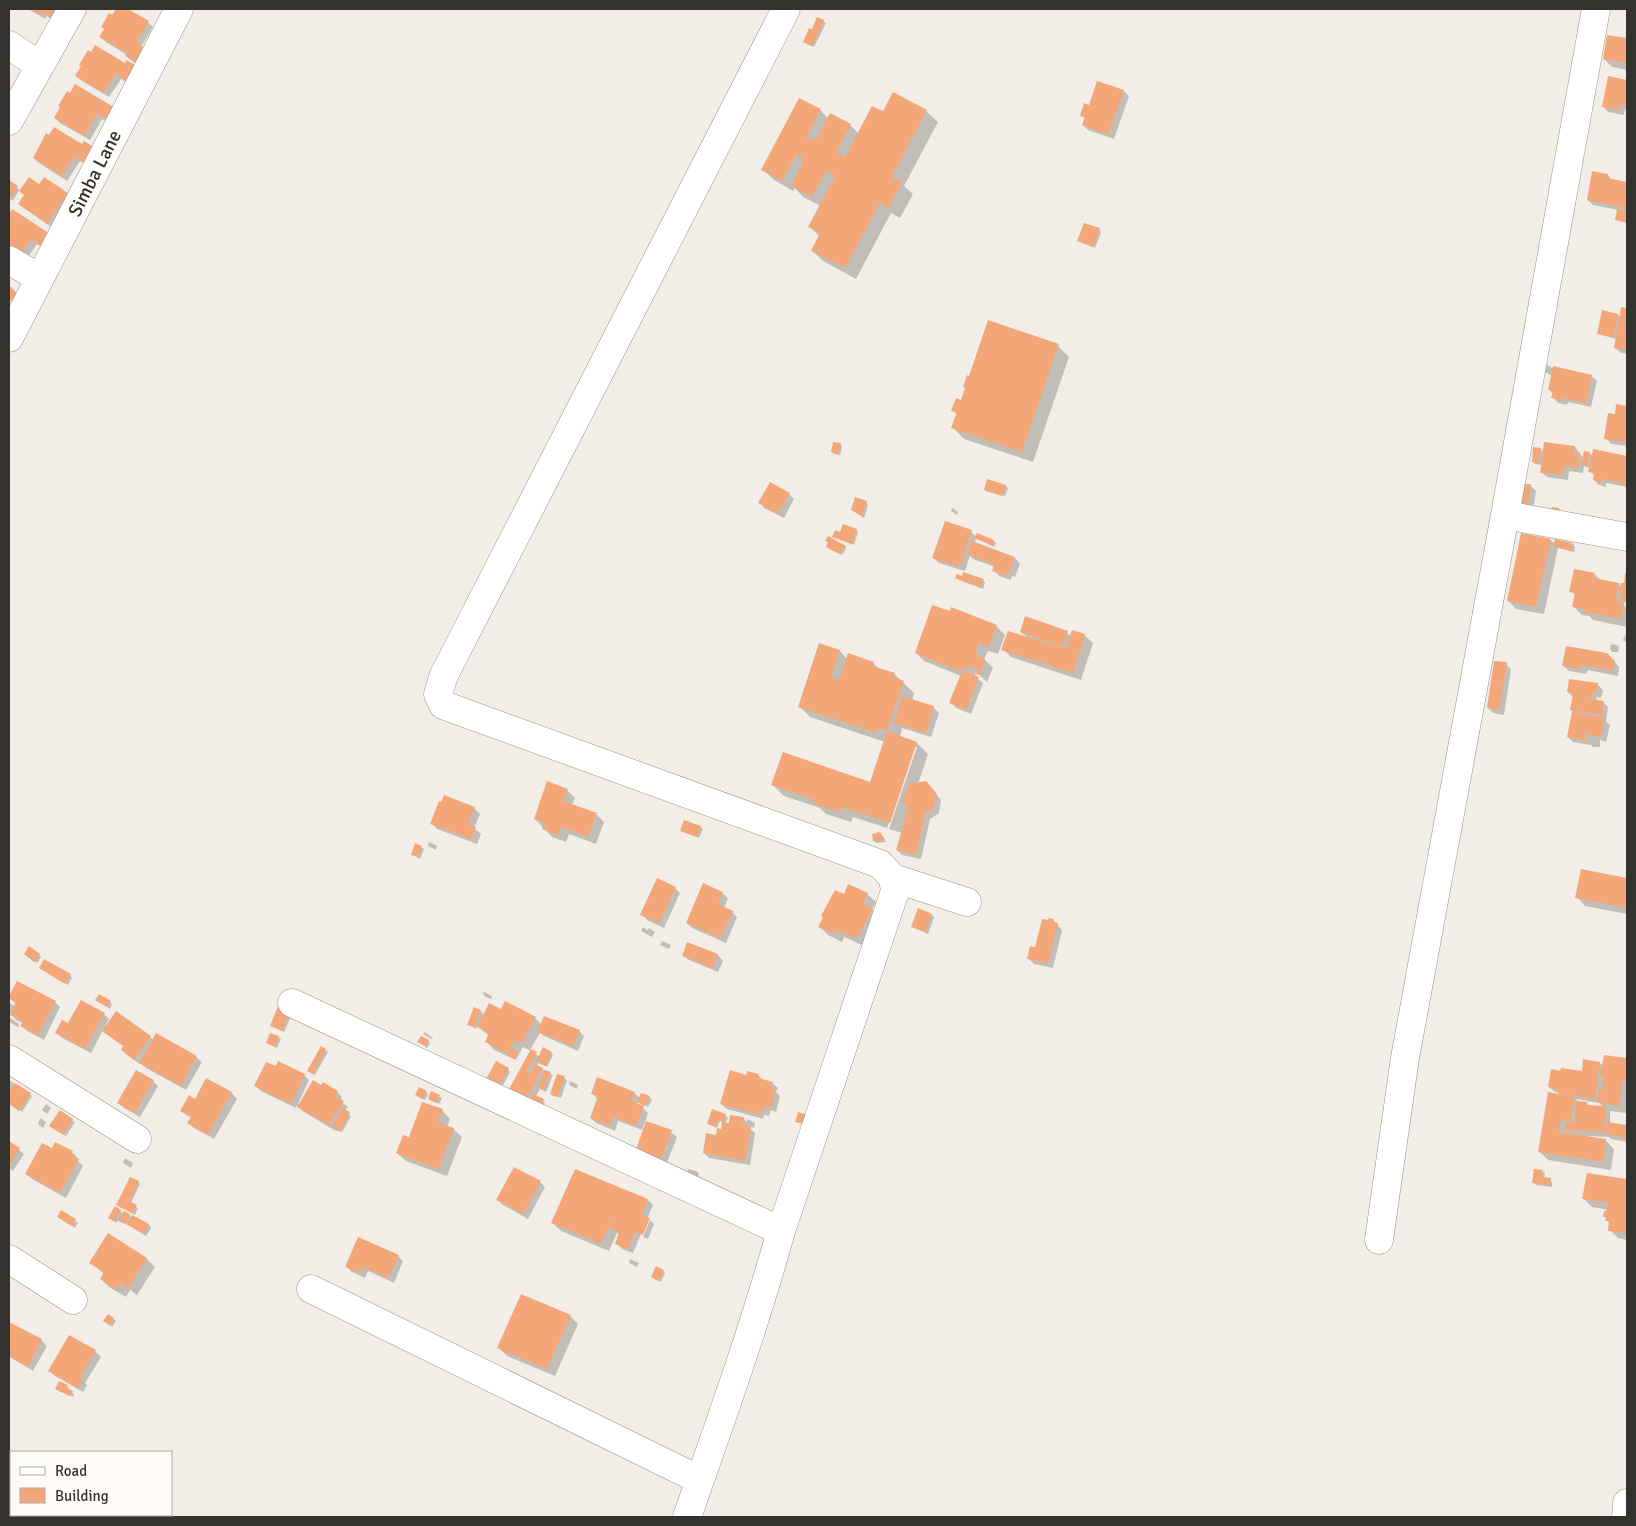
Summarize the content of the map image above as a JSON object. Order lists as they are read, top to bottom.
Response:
{
  "streets": {
    "street": ["Simba Lane"]
  },
  "legend": ["Road", "Building"]
}
